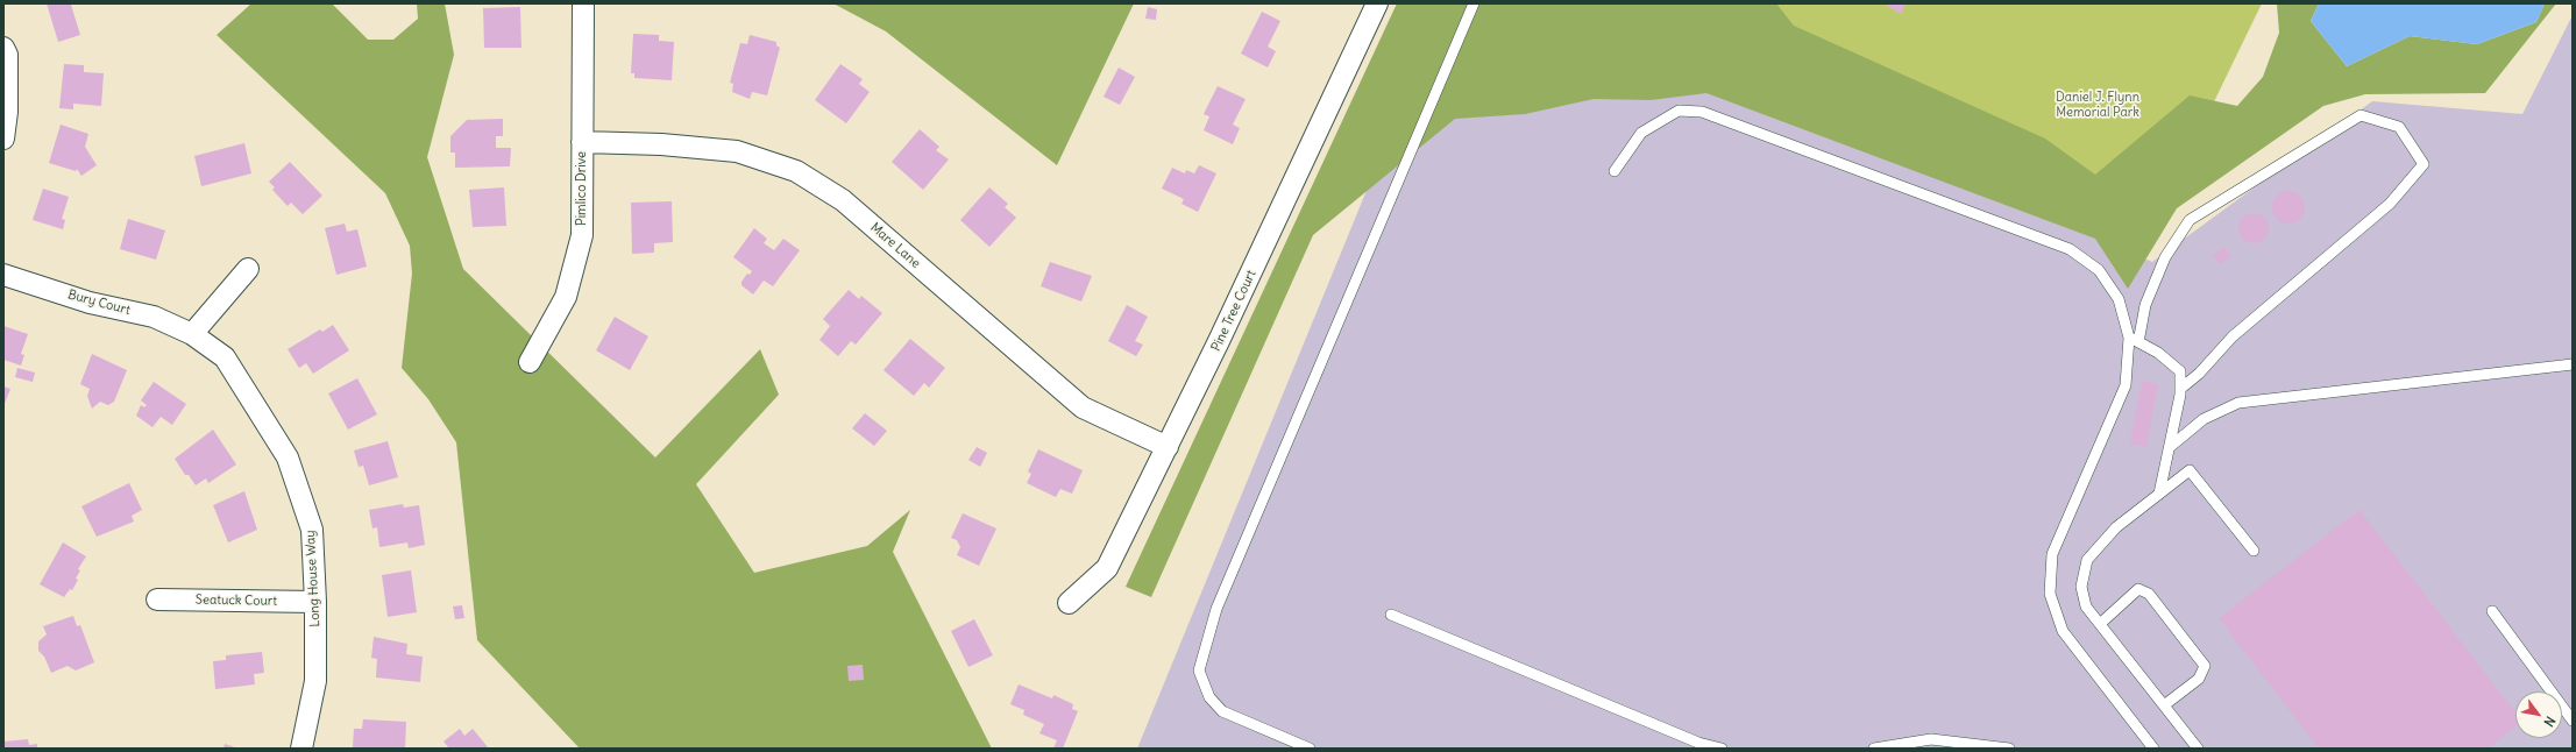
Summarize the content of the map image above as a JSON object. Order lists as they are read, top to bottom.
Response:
{
  "streets": {
    "street": [
      "Pimlico Drive",
      "Mare Lane",
      "Bury Court",
      "Pine Tree Court",
      "Long House Way",
      "Seatuck Court"
    ]
  },
  "crossings": [
    ["Pimlico Drive", "Mare Lane"],
    ["Mare Lane", "Pine Tree Court"],
    ["Bury Court", "Long House Way"],
    ["Long House Way", "Seatuck Court"]
  ],
  "parks": ["Daniel J. Flynn Memorial Park"],
  "north": "bottom right"
}
